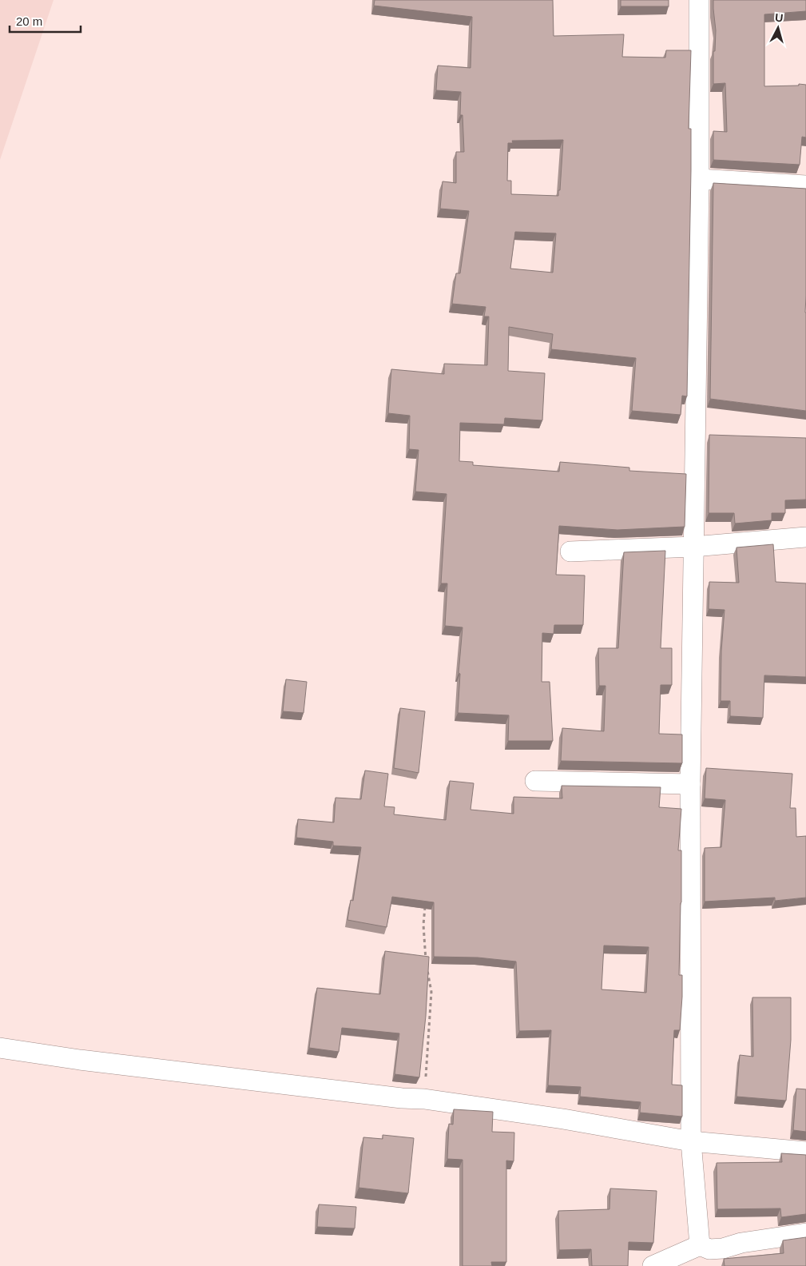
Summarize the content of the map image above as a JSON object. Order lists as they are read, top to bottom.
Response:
{
  "scale_bar": "20 m",
  "north": "top"
}
